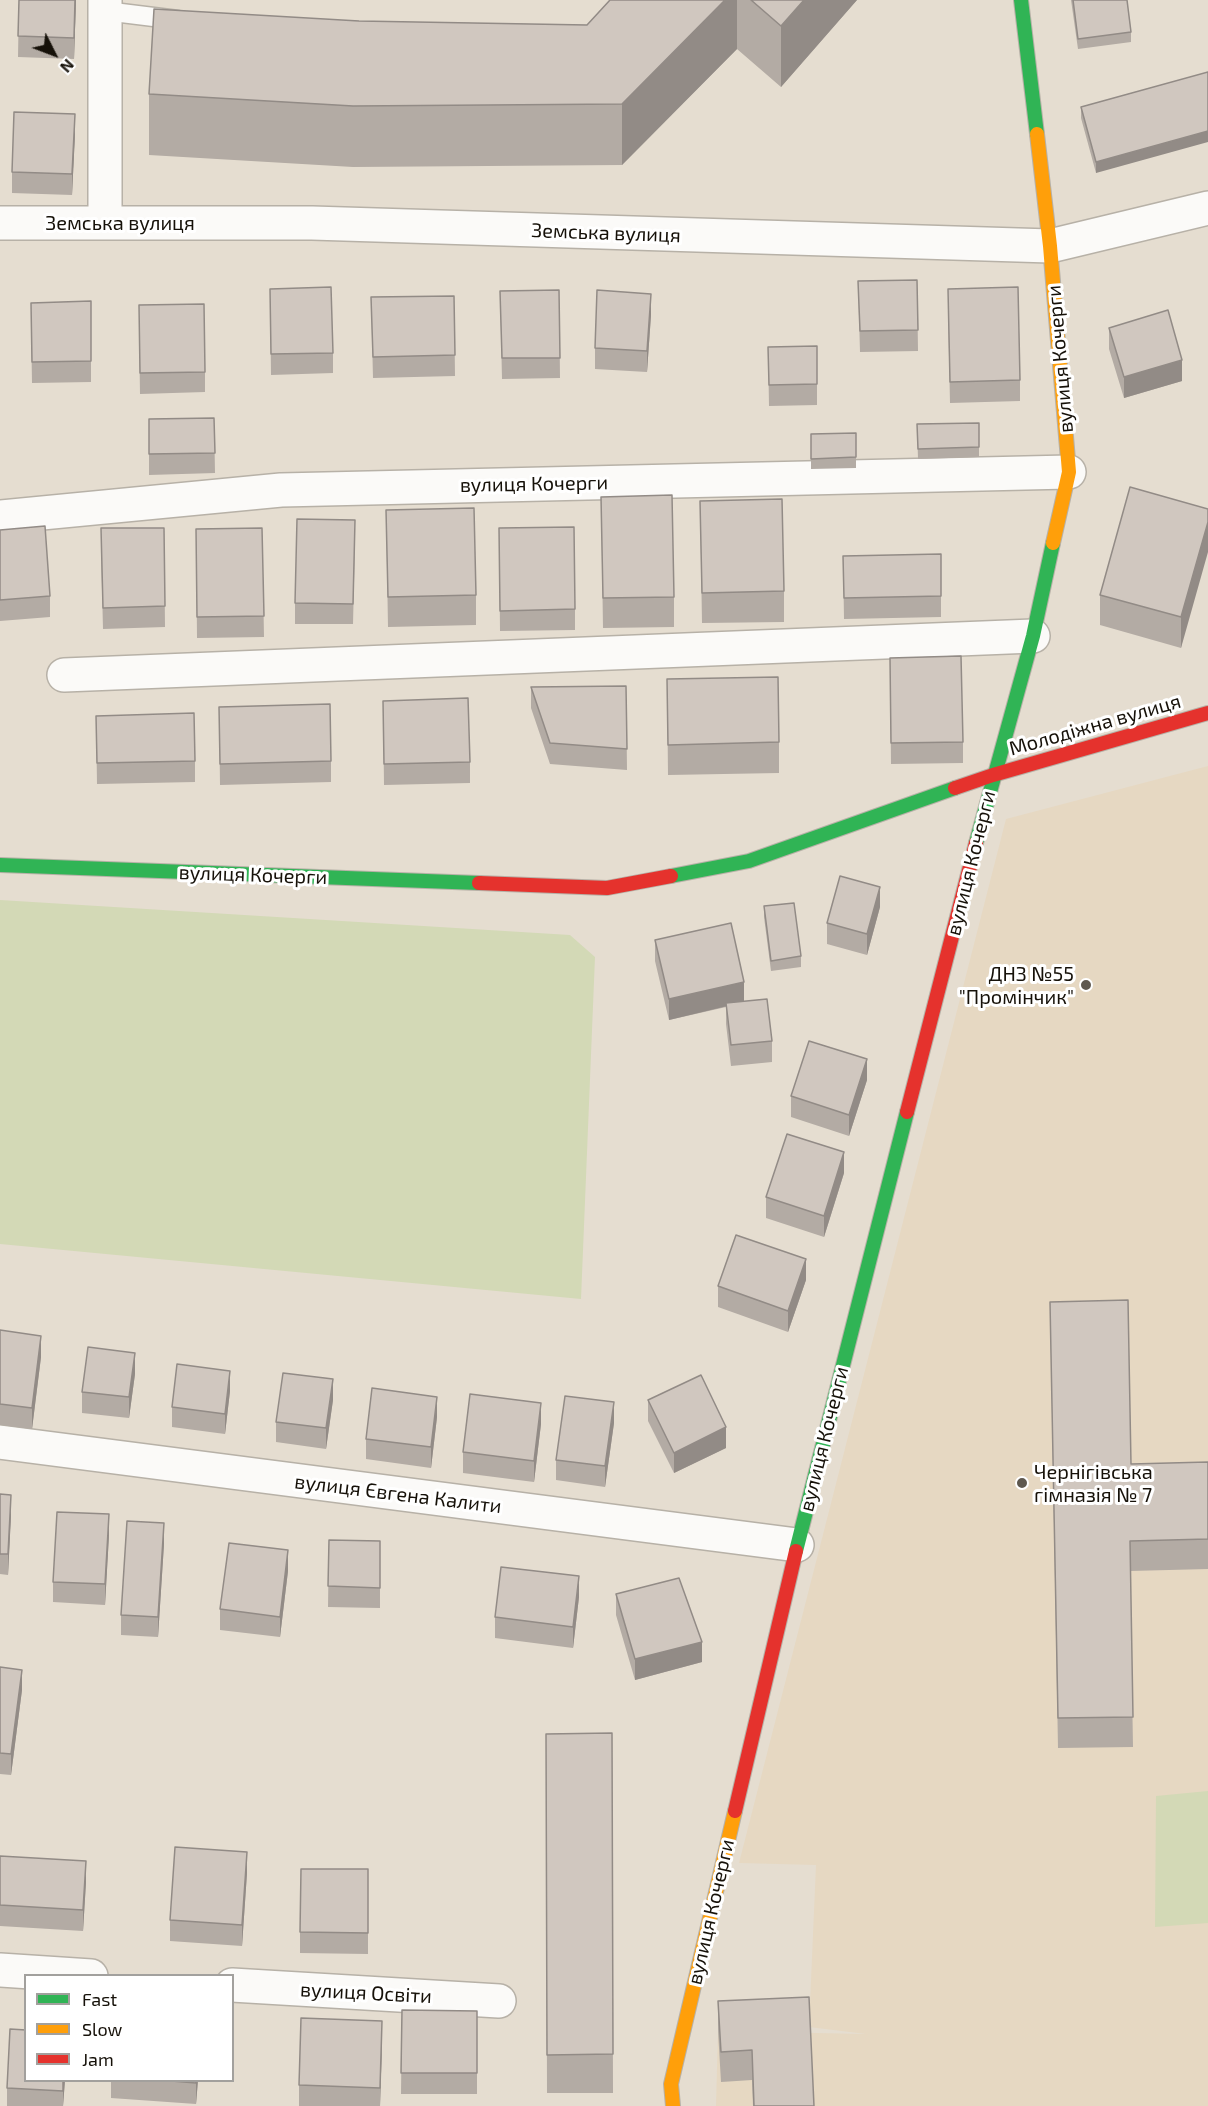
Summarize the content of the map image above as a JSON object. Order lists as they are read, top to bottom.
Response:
{
  "streets": {
    "street": [
      "Земська вулиця",
      "вулиця Кочерги",
      "Молодіжна вулиця",
      "вулиця Євгена Калити",
      "вулиця Освіти"
    ]
  },
  "crossings": [
    ["Земська вулиця", "вулиця Кочерги"],
    ["вулиця Кочерги", "Молодіжна вулиця"],
    ["вулиця Кочерги", "вулиця Євгена Калити"]
  ],
  "places": ["ДНЗ №55 \"Промінчик\"", "Чернігівська гімназія № 7"],
  "legend": ["Fast", "Slow", "Jam"],
  "north": "bottom right"
}
